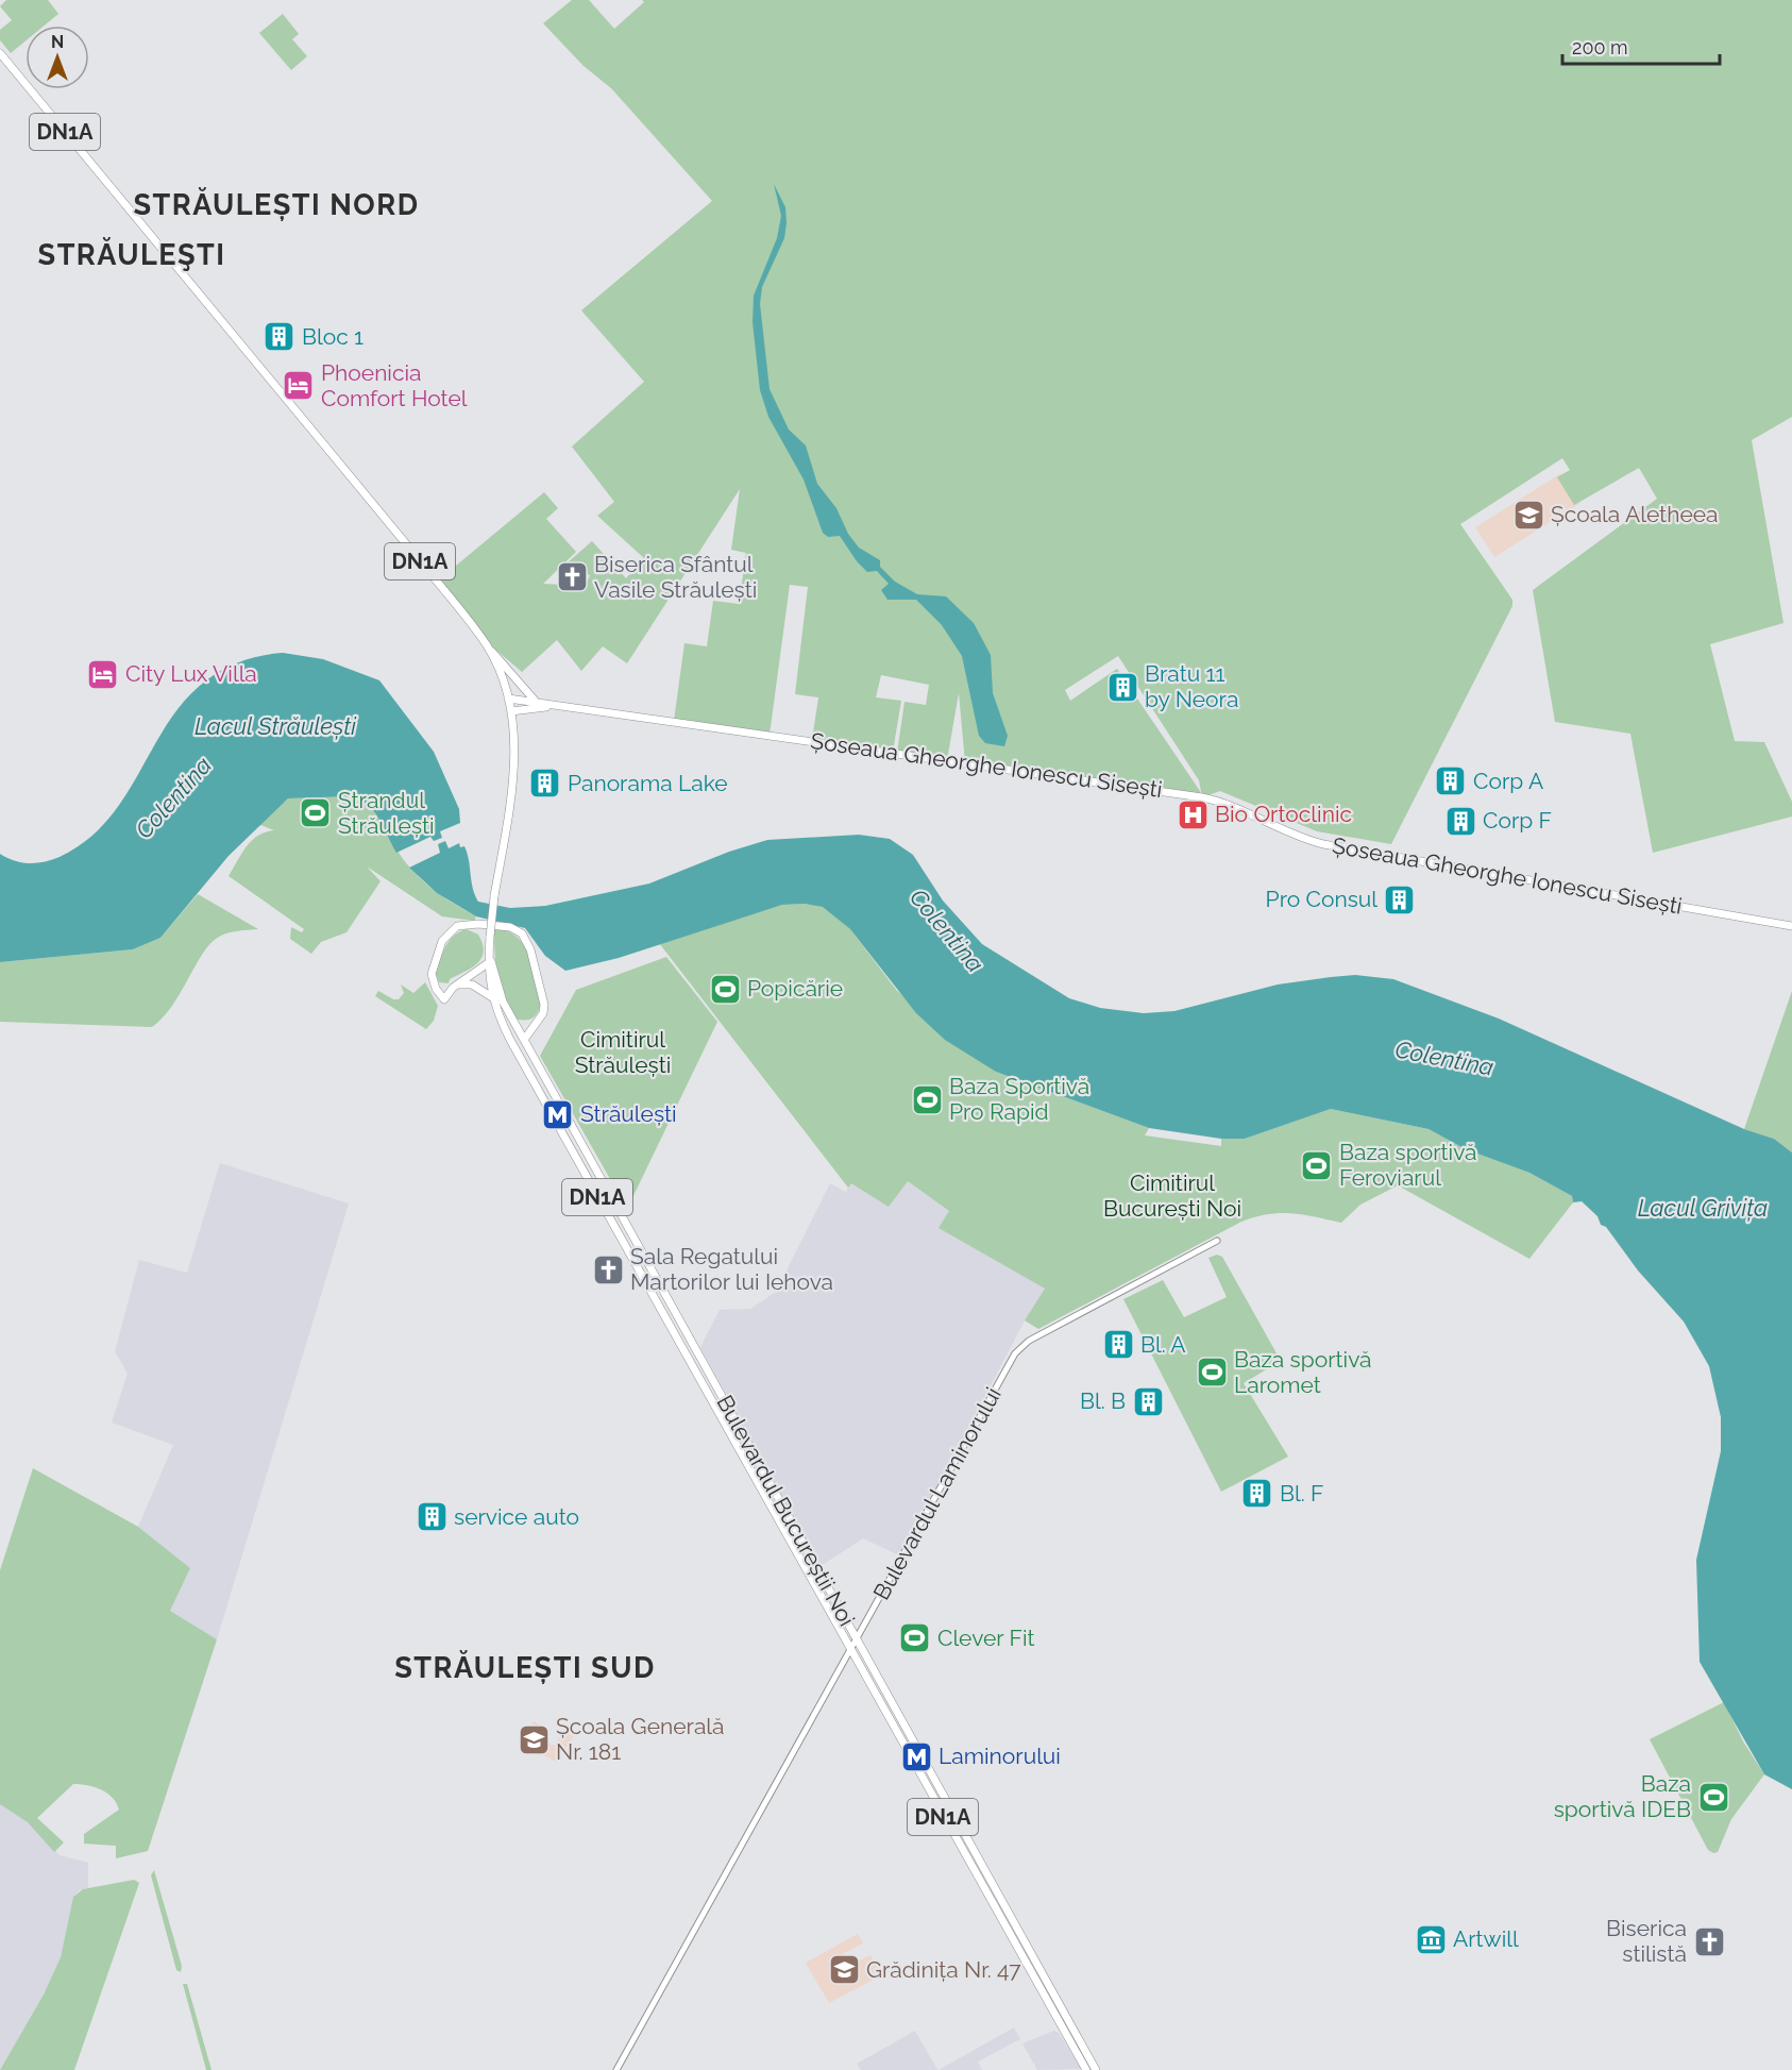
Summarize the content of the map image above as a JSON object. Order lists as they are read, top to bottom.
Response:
{
  "streets": {
    "main road": ["DN1A", "Șoseaua Gheorghe Ionescu Sisești", "Bulevardul Bucureștii Noi"],
    "street": ["Bulevardul Laminorului"]
  },
  "crossings": [
    ["DN1A", "Șoseaua Gheorghe Ionescu Sisești"],
    ["DN1A", "Bulevardul Bucureștii Noi"],
    ["Șoseaua Gheorghe Ionescu Sisești", "Bulevardul Bucureștii Noi"],
    ["Bulevardul Laminorului", "Bulevardul Bucureștii Noi"]
  ],
  "districts": ["STRĂULEȘTI NORD", "STRĂULEŞTI", "STRĂULEȘTI SUD"],
  "water": ["Lacul Străulești", "Colentina", "Lacul Grivița"],
  "parks": ["Cimitirul Străulești", "Cimitirul București Noi"],
  "places": {
    "building": [
      "Bloc 1",
      "Bratu 11 by Neora",
      "Corp A",
      "Panorama Lake",
      "Corp F",
      "Pro Consul",
      "Bl. A",
      "Bl. B",
      "Bl. F",
      "service auto"
    ],
    "hotel": ["Phoenicia Comfort Hotel", "City Lux Villa"],
    "school or university": ["Școala Aletheea", "Școala Generală Nr. 181", "Grădinița Nr. 47"],
    "church": ["Biserica Sfântul Vasile Străulești", "Sala Regatului Martorilor lui Iehova", "Biserica stilistă"],
    "sports": [
      "Ștrandul Străulești",
      "Popicărie",
      "Baza Sportivă Pro Rapid",
      "Baza sportivă Feroviarul",
      "Baza sportivă Laromet",
      "Clever Fit",
      "Baza sportivă IDEB"
    ],
    "hospital": ["Bio Ortoclinic"],
    "metro station": ["Străulești", "Laminorului"],
    "museum": ["Artwill"]
  },
  "scale_bar": "200 m",
  "north": "top"
}
